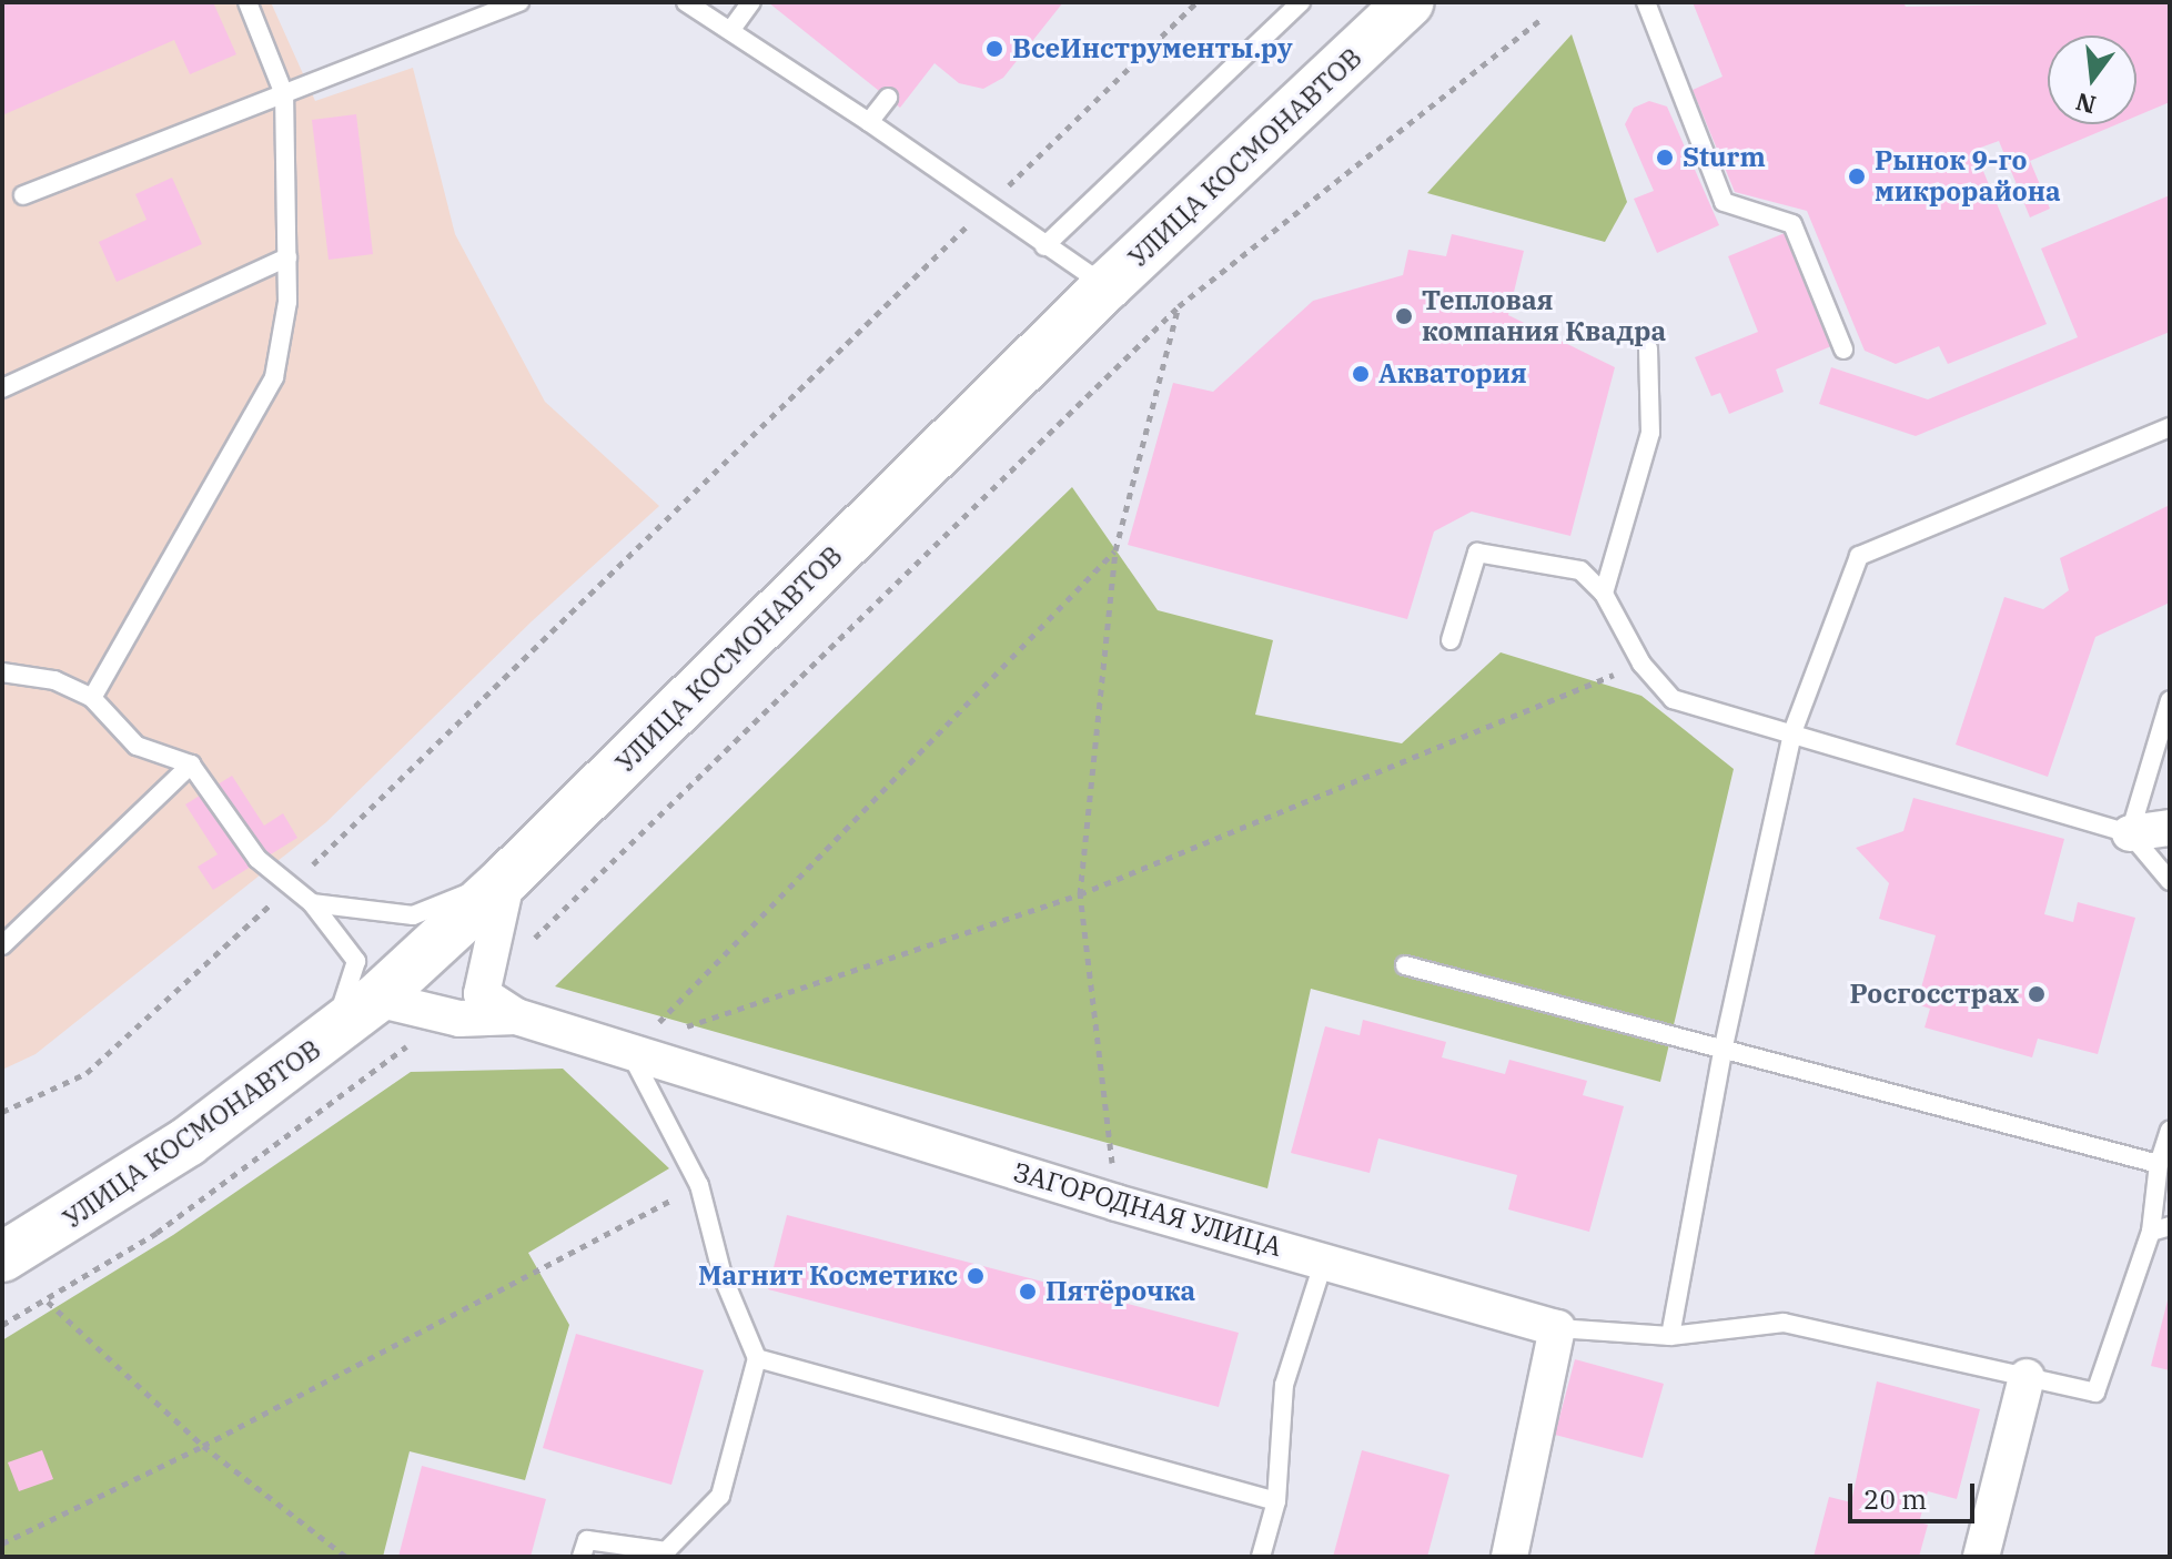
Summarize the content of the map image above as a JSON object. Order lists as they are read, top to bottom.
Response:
{
  "streets": {
    "main road": ["УЛИЦА КОСМОНАВТОВ"],
    "street": ["ЗАГОРОДНАЯ УЛИЦА"]
  },
  "crossings": [
    ["УЛИЦА КОСМОНАВТОВ", "ЗАГОРОДНАЯ УЛИЦА"]
  ],
  "places": [
    "ВсеИнструменты.ру",
    "Sturm",
    "Рынок 9-го микрорайона",
    "Тепловая компания Квадра",
    "Акватория",
    "Росгосстрах",
    "Магнит Косметикс",
    "Пятёрочка"
  ],
  "scale_bar": "20 m",
  "north": "bottom"
}
